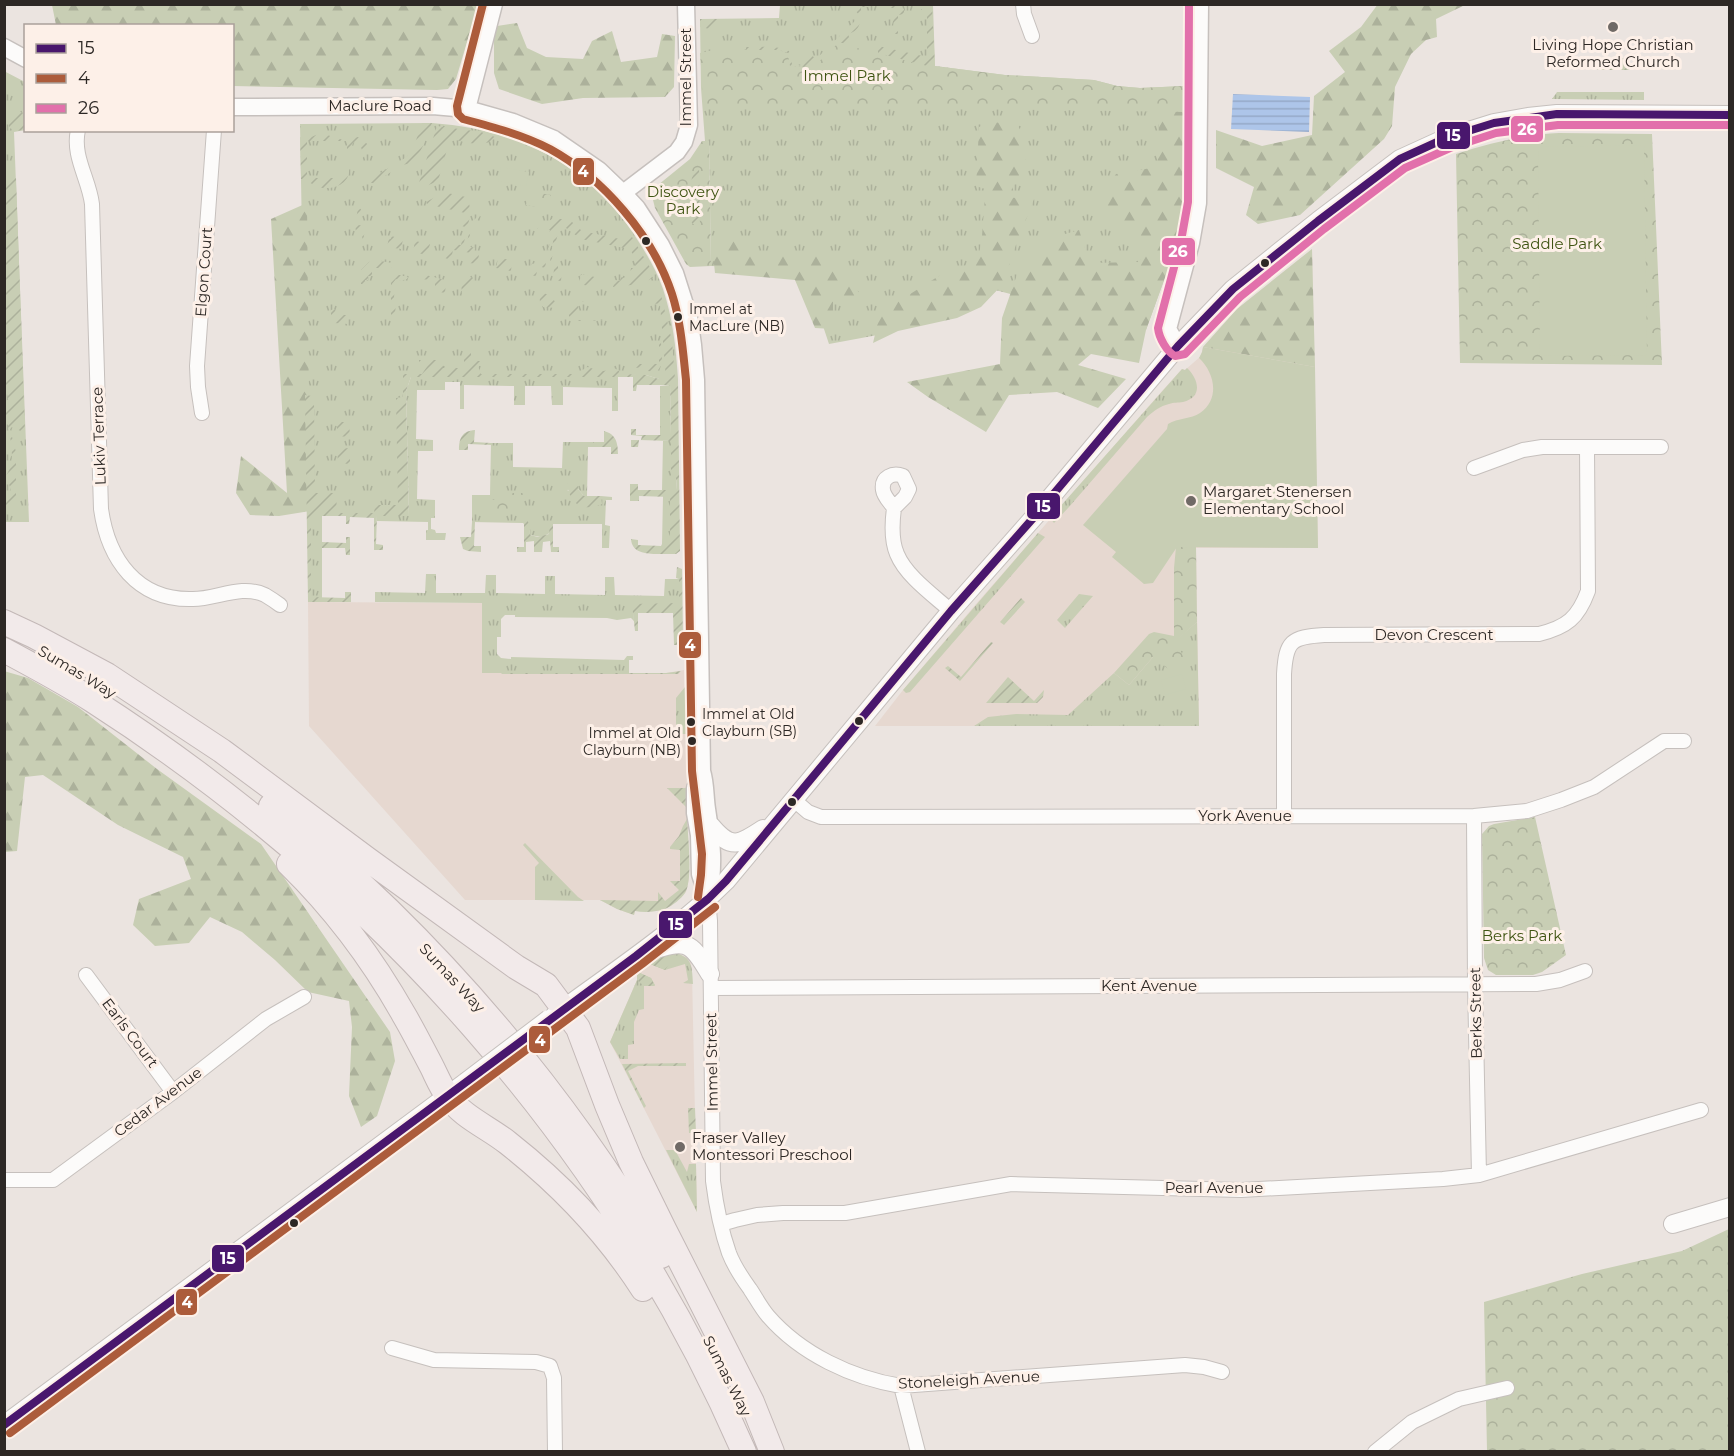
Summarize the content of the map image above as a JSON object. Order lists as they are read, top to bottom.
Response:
{
  "streets": {
    "highway": ["Sumas Way"],
    "street": [
      "Immel Street",
      "Maclure Road",
      "Elgon Court",
      "Lukiv Terrace",
      "Devon Crescent",
      "York Avenue",
      "Kent Avenue",
      "Berks Street",
      "Earls Court",
      "Cedar Avenue",
      "Pearl Avenue",
      "Stoneleigh Avenue"
    ]
  },
  "crossings": [
    ["Immel Street", "Maclure Road"],
    ["Immel Street", "Kent Avenue"],
    ["Immel Street", "Pearl Avenue"],
    ["Immel Street", "Stoneleigh Avenue"],
    ["Devon Crescent", "York Avenue"],
    ["York Avenue", "Berks Street"],
    ["Kent Avenue", "Berks Street"],
    ["Berks Street", "Pearl Avenue"],
    ["Earls Court", "Cedar Avenue"],
    ["Pearl Avenue", "Stoneleigh Avenue"]
  ],
  "parks": [
    "Immel Park",
    "Discovery Park",
    "Saddle Park",
    "Berks Park"
  ],
  "places": [
    "Living Hope Christian Reformed Church",
    "Immel at MacLure (NB)",
    "Margaret Stenersen Elementary School",
    "Immel at Old Clayburn (SB)",
    "Immel at Old Clayburn (NB)",
    "Fraser Valley Montessori Preschool"
  ],
  "lines": ["transit line 4", "transit line 26", "transit line 15"],
  "legend": ["15", "4", "26"]
}
